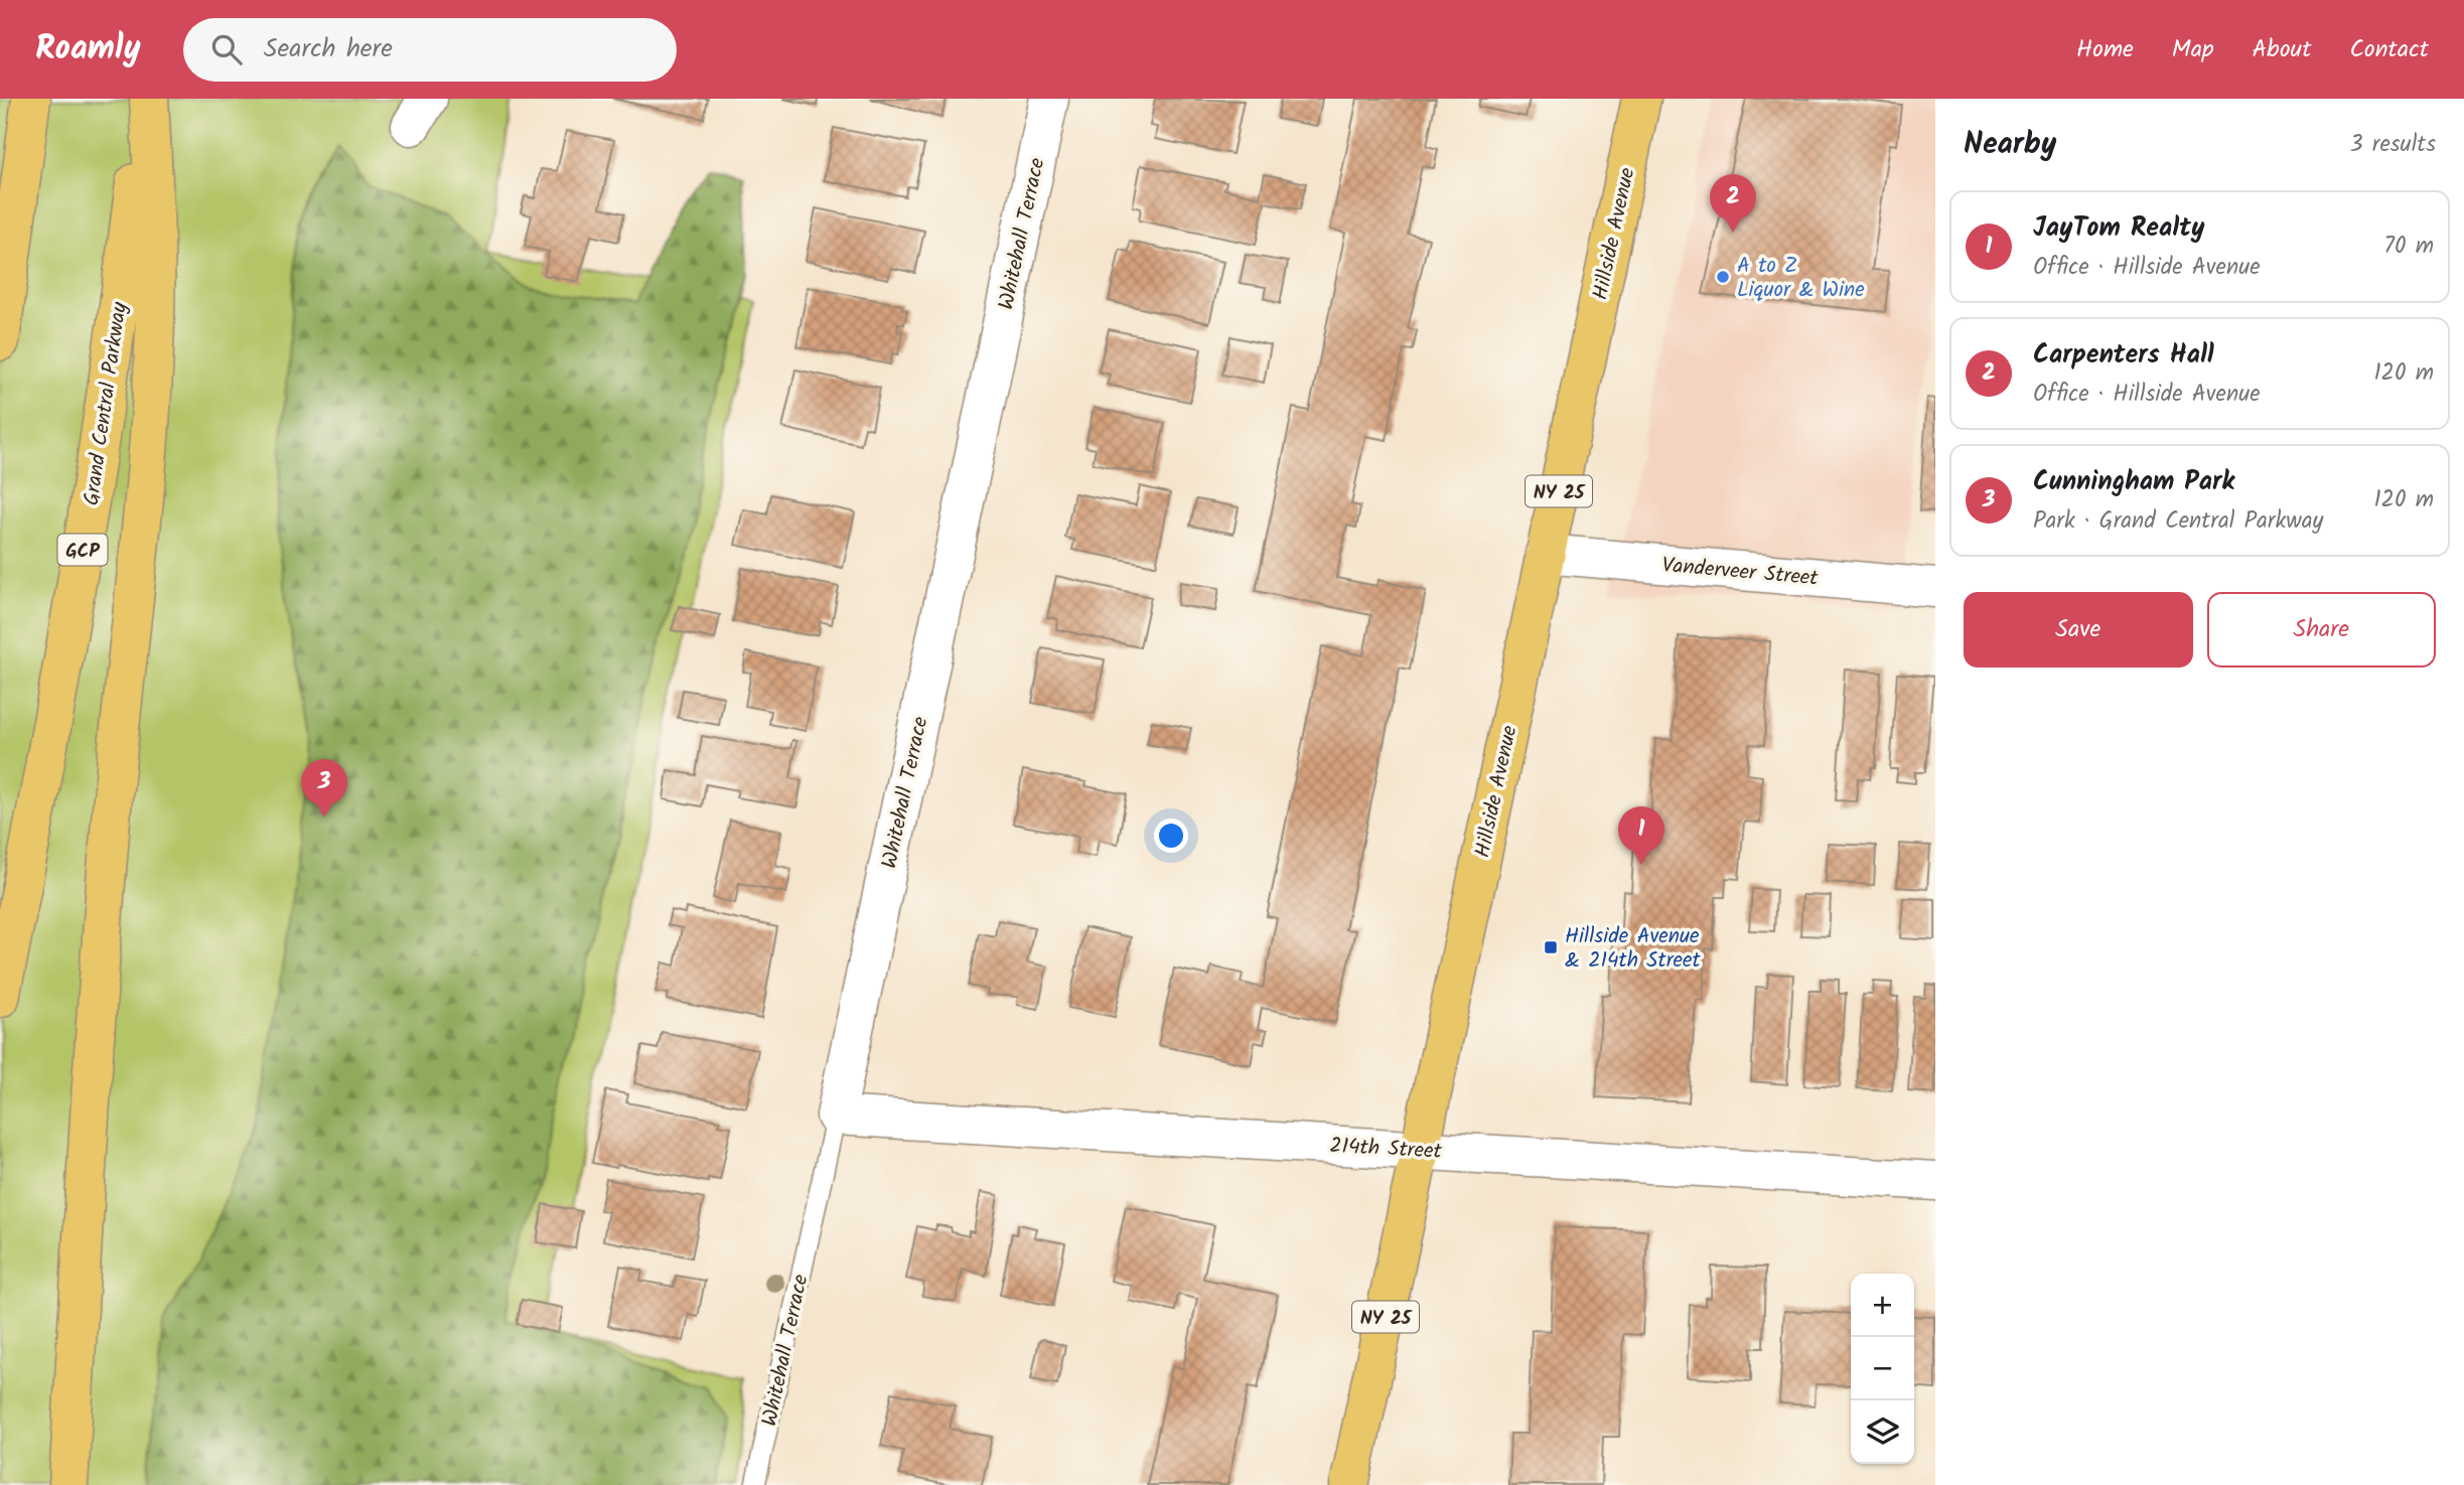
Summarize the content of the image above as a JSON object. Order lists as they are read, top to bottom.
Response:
{
  "streets": {
    "main road": [
      "Hillside Avenue",
      "Grand Central Parkway",
      "NY 25",
      "GCP"
    ],
    "street": ["Whitehall Terrace", "Vanderveer Street", "214th Street"]
  },
  "crossings": [
    ["Whitehall Terrace", "214th Street"],
    ["Hillside Avenue", "Vanderveer Street"],
    ["Hillside Avenue", "214th Street"]
  ],
  "places": {
    "other": ["A to Z Liquor & Wine"],
    "transit": ["Hillside Avenue & 214th Street"]
  },
  "page": {
    "header": "Roamly",
    "search": "Search here",
    "nav": [
      "Home",
      "Map",
      "About",
      "Contact"
    ],
    "heading": ["Nearby", "3 results"],
    "pins": ["2", "3", "1"],
    "list": [
      {
        "mark": "1",
        "name": "JayTom Realty",
        "note": "Office · Hillside Avenue",
        "value": "70 m"
      },
      {
        "mark": "2",
        "name": "Carpenters Hall",
        "note": "Office · Hillside Avenue",
        "value": "120 m"
      },
      {
        "mark": "3",
        "name": "Cunningham Park",
        "note": "Park · Grand Central Parkway",
        "value": "120 m"
      }
    ],
    "buttons": ["Save", "Share"],
    "map_buttons": ["+", "−"]
  }
}
